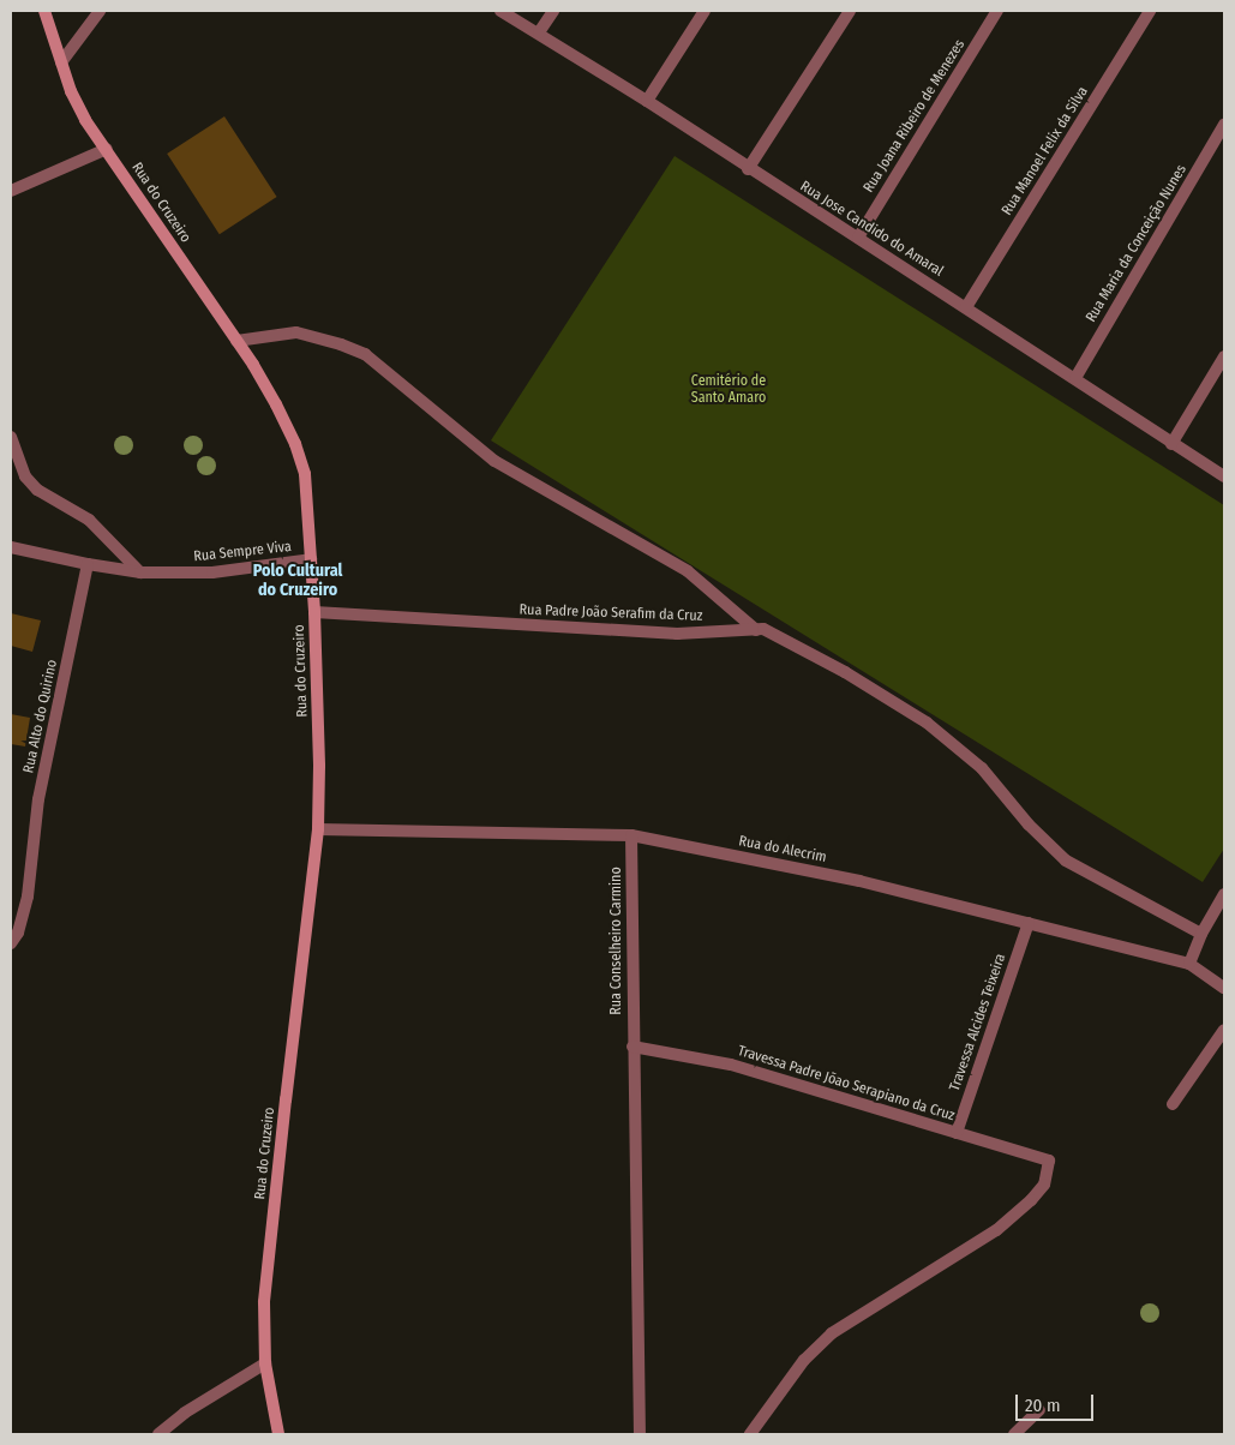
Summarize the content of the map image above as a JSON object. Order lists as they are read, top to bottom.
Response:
{
  "streets": {
    "main road": ["Rua do Cruzeiro"],
    "street": [
      "Rua Joana Ribeiro de Menezes",
      "Rua Manoel Felix da Silva",
      "Rua Jose Candido do Amaral",
      "Rua Maria da Conceição Nunes",
      "Rua Sempre Viva",
      "Rua Padre João Serafim da Cruz",
      "Rua Alto do Quirino",
      "Rua do Alecrim",
      "Rua Conselheiro Carmino",
      "Travessa Alcides Teixeira",
      "Travessa Padre Jõao Serapiano da Cruz"
    ]
  },
  "crossings": [
    ["Rua Joana Ribeiro de Menezes", "Rua Jose Candido do Amaral"],
    ["Rua Manoel Felix da Silva", "Rua Jose Candido do Amaral"],
    ["Rua do Cruzeiro", "Rua Sempre Viva"],
    ["Rua do Cruzeiro", "Rua Padre João Serafim da Cruz"],
    ["Rua do Cruzeiro", "Rua do Alecrim"],
    ["Rua Jose Candido do Amaral", "Rua Maria da Conceição Nunes"],
    ["Rua Sempre Viva", "Rua Alto do Quirino"],
    ["Rua do Alecrim", "Rua Conselheiro Carmino"],
    ["Rua do Alecrim", "Travessa Alcides Teixeira"],
    ["Rua Conselheiro Carmino", "Travessa Padre Jõao Serapiano da Cruz"],
    ["Travessa Alcides Teixeira", "Travessa Padre Jõao Serapiano da Cruz"]
  ],
  "districts": ["Polo Cultural do Cruzeiro"],
  "parks": ["Cemitério de Santo Amaro"],
  "scale_bar": "20 m"
}
